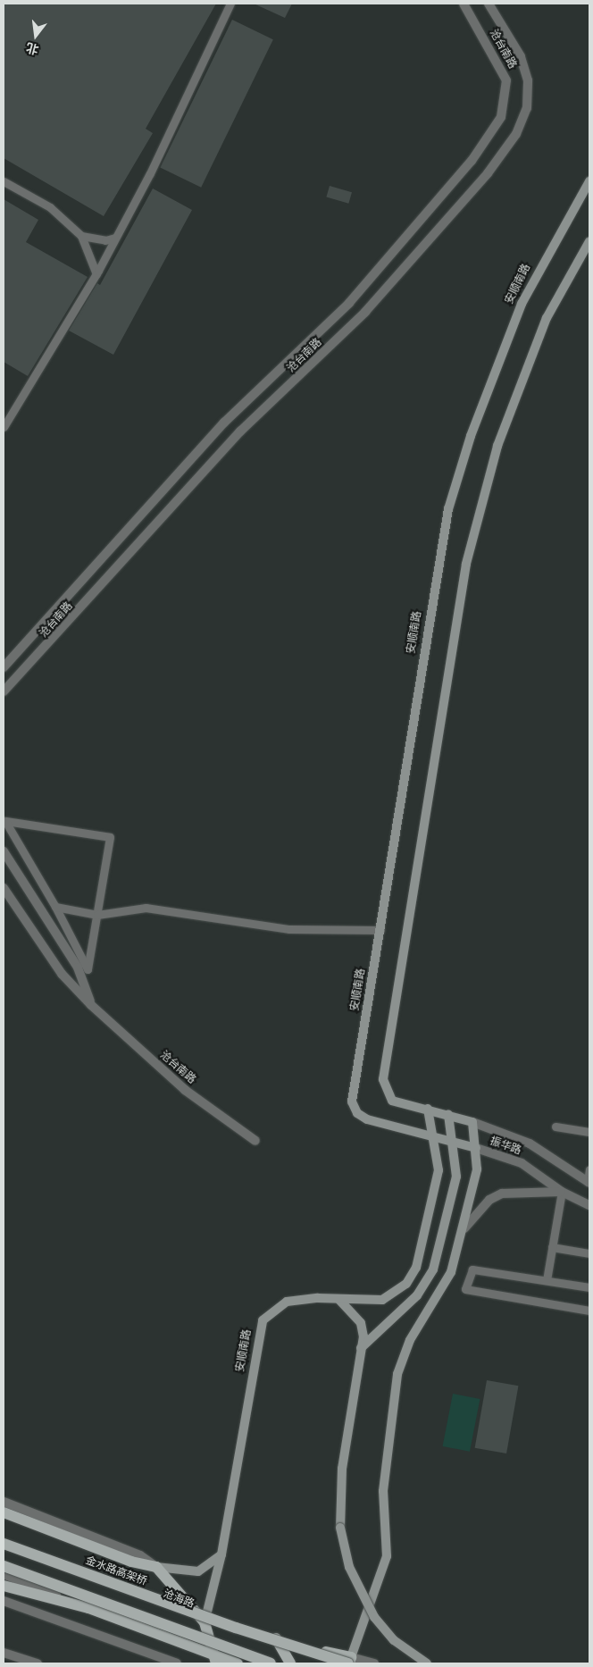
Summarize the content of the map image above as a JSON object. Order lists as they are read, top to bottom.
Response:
{
  "streets": {
    "main road": [
      "安顺南路",
      "振华路",
      "金水路高架桥",
      "沧海路"
    ],
    "street": ["沧台南路"]
  },
  "crossings": [
    ["安顺南路", "振华路"],
    ["安顺南路", "沧海路"],
    ["金水路高架桥", "沧海路"]
  ],
  "north": "bottom"
}
